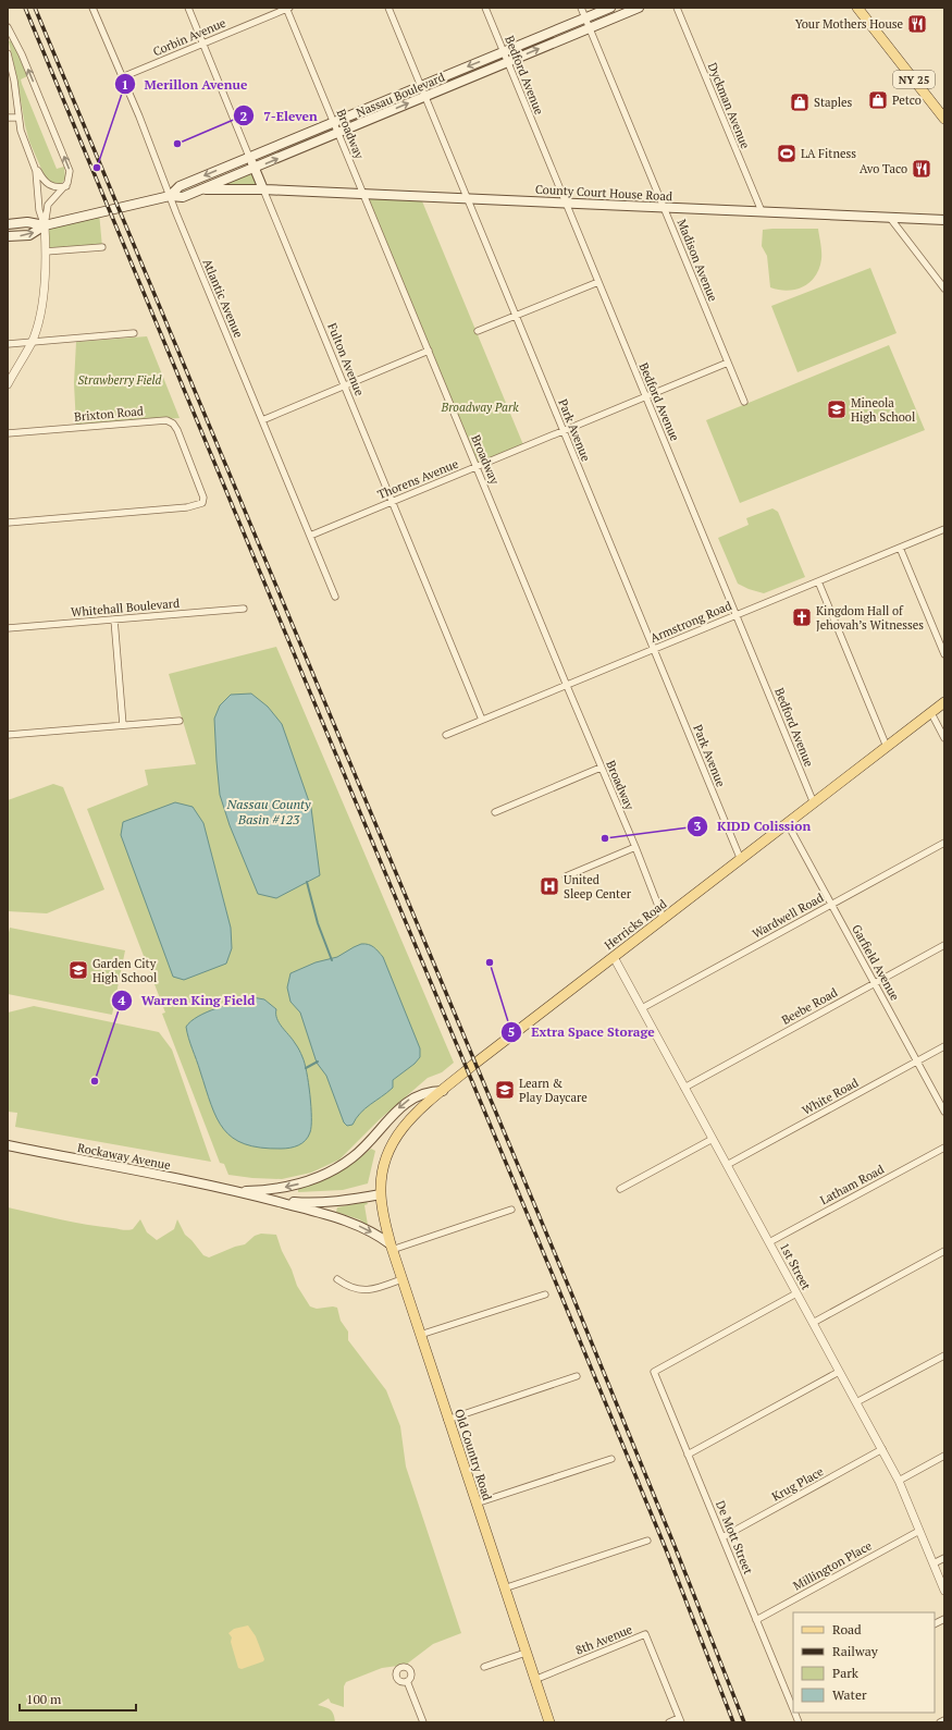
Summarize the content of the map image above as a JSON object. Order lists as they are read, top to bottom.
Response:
{
  "streets": {
    "main road": [
      "NY 25",
      "Nassau Boulevard",
      "County Court House Road",
      "Fulton Avenue",
      "Herricks Road",
      "Rockaway Avenue",
      "Old Country Road"
    ],
    "street": [
      "Corbin Avenue",
      "Bedford Avenue",
      "Dyckman Avenue",
      "Broadway",
      "Madison Avenue",
      "Atlantic Avenue",
      "Brixton Road",
      "Park Avenue",
      "Thorens Avenue",
      "Whitehall Boulevard",
      "Armstrong Road",
      "Wardwell Road",
      "Garfield Avenue",
      "Beebe Road",
      "White Road",
      "Latham Road",
      "1st Street",
      "Krug Place",
      "De Mott Street",
      "Millington Place",
      "8th Avenue"
    ]
  },
  "crossings": [
    ["Corbin Avenue", "Broadway"],
    ["Corbin Avenue", "Atlantic Avenue"],
    ["Corbin Avenue", "Fulton Avenue"],
    ["Bedford Avenue", "Nassau Boulevard"],
    ["Bedford Avenue", "County Court House Road"],
    ["Bedford Avenue", "Thorens Avenue"],
    ["Bedford Avenue", "Armstrong Road"],
    ["Bedford Avenue", "Herricks Road"],
    ["Nassau Boulevard", "Broadway"],
    ["Nassau Boulevard", "County Court House Road"],
    ["Nassau Boulevard", "Madison Avenue"],
    ["Nassau Boulevard", "Atlantic Avenue"],
    ["Nassau Boulevard", "Fulton Avenue"],
    ["Nassau Boulevard", "Park Avenue"],
    ["Dyckman Avenue", "County Court House Road"],
    ["Broadway", "County Court House Road"],
    ["Broadway", "Thorens Avenue"],
    ["Broadway", "Armstrong Road"],
    ["Broadway", "Herricks Road"],
    ["County Court House Road", "Madison Avenue"],
    ["County Court House Road", "Fulton Avenue"],
    ["County Court House Road", "Park Avenue"],
    ["Madison Avenue", "Thorens Avenue"],
    ["Atlantic Avenue", "Thorens Avenue"],
    ["Fulton Avenue", "Thorens Avenue"],
    ["Fulton Avenue", "Armstrong Road"],
    ["Park Avenue", "Thorens Avenue"],
    ["Park Avenue", "Armstrong Road"],
    ["Park Avenue", "Herricks Road"],
    ["Wardwell Road", "Garfield Avenue"],
    ["Wardwell Road", "1st Street"],
    ["Herricks Road", "Garfield Avenue"],
    ["Herricks Road", "Rockaway Avenue"],
    ["Herricks Road", "1st Street"],
    ["Herricks Road", "Old Country Road"],
    ["Garfield Avenue", "Beebe Road"],
    ["Garfield Avenue", "White Road"],
    ["Beebe Road", "1st Street"],
    ["White Road", "1st Street"],
    ["Rockaway Avenue", "Old Country Road"],
    ["Latham Road", "1st Street"],
    ["1st Street", "Krug Place"],
    ["1st Street", "De Mott Street"],
    ["1st Street", "Millington Place"],
    ["Old Country Road", "8th Avenue"],
    ["Krug Place", "De Mott Street"],
    ["De Mott Street", "Millington Place"]
  ],
  "water": ["Nassau County Basin #123"],
  "parks": ["Strawberry Field", "Broadway Park"],
  "places": {
    "restaurant": ["Your Mothers House", "Avo Taco"],
    "shop": ["Petco", "Staples"],
    "other": [
      "7-Eleven",
      "Merillon Avenue",
      "KIDD Colission",
      "Extra Space Storage",
      "Warren King Field"
    ],
    "sports": ["LA Fitness"],
    "school or university": ["Mineola High School", "Garden City High School", "Learn & Play Daycare"],
    "church": ["Kingdom Hall of Jehovah’s Witnesses"],
    "hospital": ["United Sleep Center"]
  },
  "legend": [
    "Road",
    "Railway",
    "Park",
    "Water"
  ],
  "scale_bar": "100 m"
}
